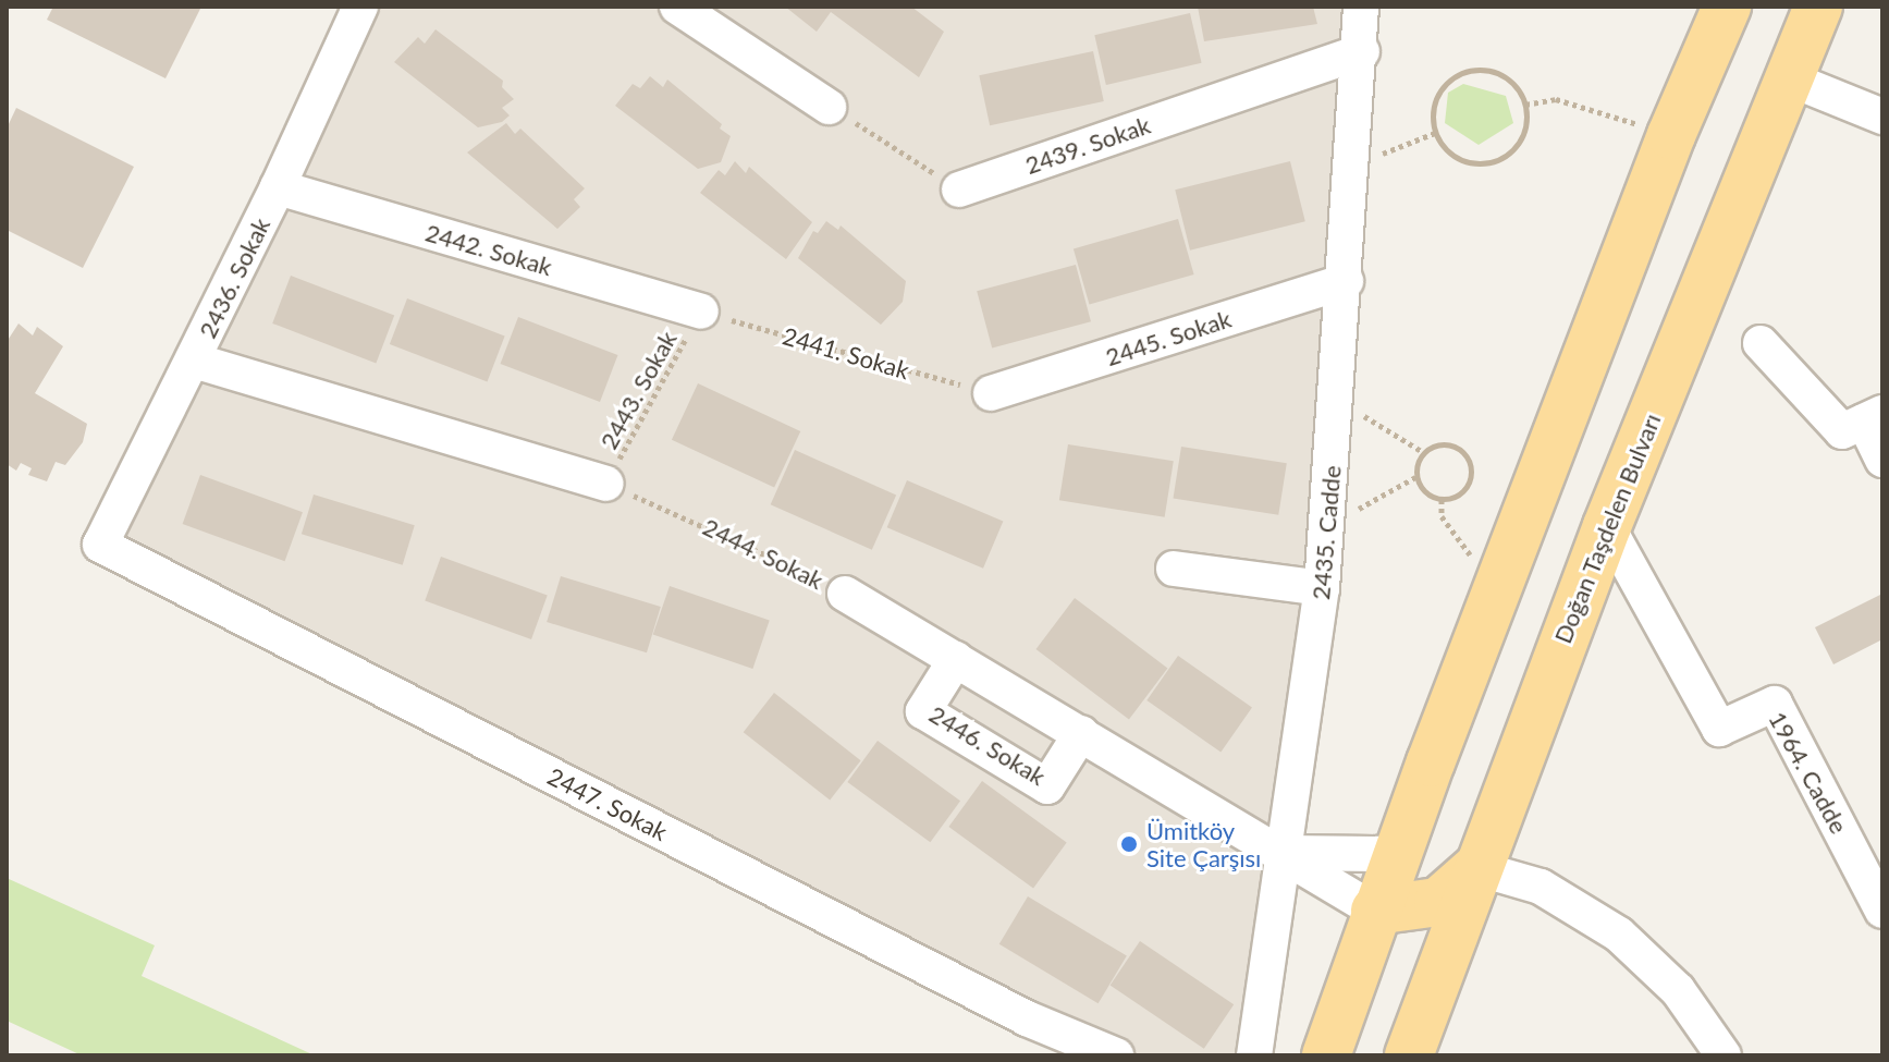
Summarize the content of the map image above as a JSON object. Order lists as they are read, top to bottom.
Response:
{
  "streets": {
    "main road": ["Doğan Taşdelen Bulvarı"],
    "street": [
      "2439. Sokak",
      "2442. Sokak",
      "2436. Sokak",
      "2445. Sokak",
      "2435. Cadde",
      "2444. Sokak",
      "2446. Sokak",
      "1964. Cadde",
      "2447. Sokak"
    ],
    "path": ["2441. Sokak", "2443. Sokak"]
  },
  "crossings": [
    ["2439. Sokak", "2435. Cadde"],
    ["2442. Sokak", "2436. Sokak"],
    ["2442. Sokak", "2441. Sokak"],
    ["2442. Sokak", "2443. Sokak"],
    ["2436. Sokak", "2447. Sokak"],
    ["2445. Sokak", "2441. Sokak"],
    ["2445. Sokak", "2435. Cadde"],
    ["2441. Sokak", "2443. Sokak"],
    ["2443. Sokak", "2444. Sokak"],
    ["Doğan Taşdelen Bulvarı", "1964. Cadde"],
    ["2435. Cadde", "2444. Sokak"],
    ["2444. Sokak", "2446. Sokak"]
  ],
  "places": ["Ümitköy Site Çarşısı"]
}
